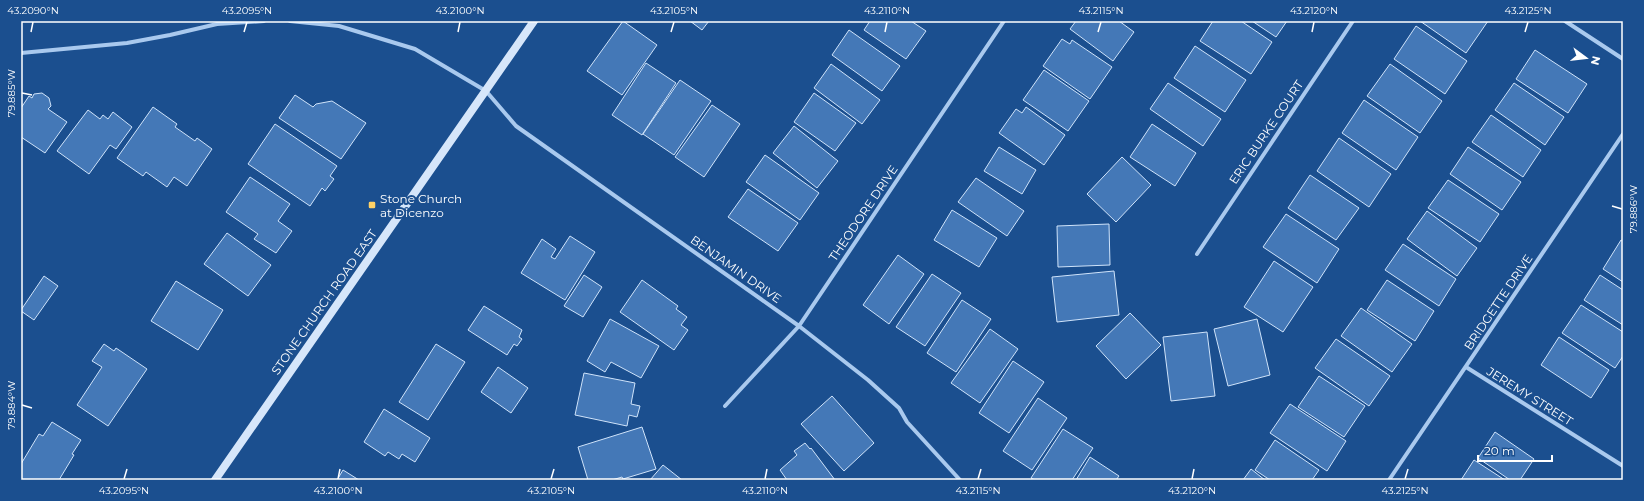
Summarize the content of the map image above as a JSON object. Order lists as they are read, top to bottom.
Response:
{
  "streets": {
    "main road": ["STONE CHURCH ROAD EAST"],
    "street": [
      "ERIC BURKE COURT",
      "THEODORE DRIVE",
      "BENJAMIN DRIVE",
      "BRIDGETTE DRIVE",
      "JEREMY STREET"
    ]
  },
  "crossings": [
    ["THEODORE DRIVE", "BENJAMIN DRIVE"],
    ["BENJAMIN DRIVE", "STONE CHURCH ROAD EAST"],
    ["BRIDGETTE DRIVE", "JEREMY STREET"]
  ],
  "places": {
    "transit": ["Stone Church at Dicenzo"]
  },
  "scale_bar": "20 m",
  "north": "right",
  "coordinates": [
    "43.2090°N",
    "43.2095°N",
    "43.2100°N",
    "43.2105°N",
    "43.2110°N",
    "43.2115°N",
    "43.2120°N",
    "43.2125°N",
    "79.885°W",
    "79.886°W",
    "79.884°W"
  ]
}
